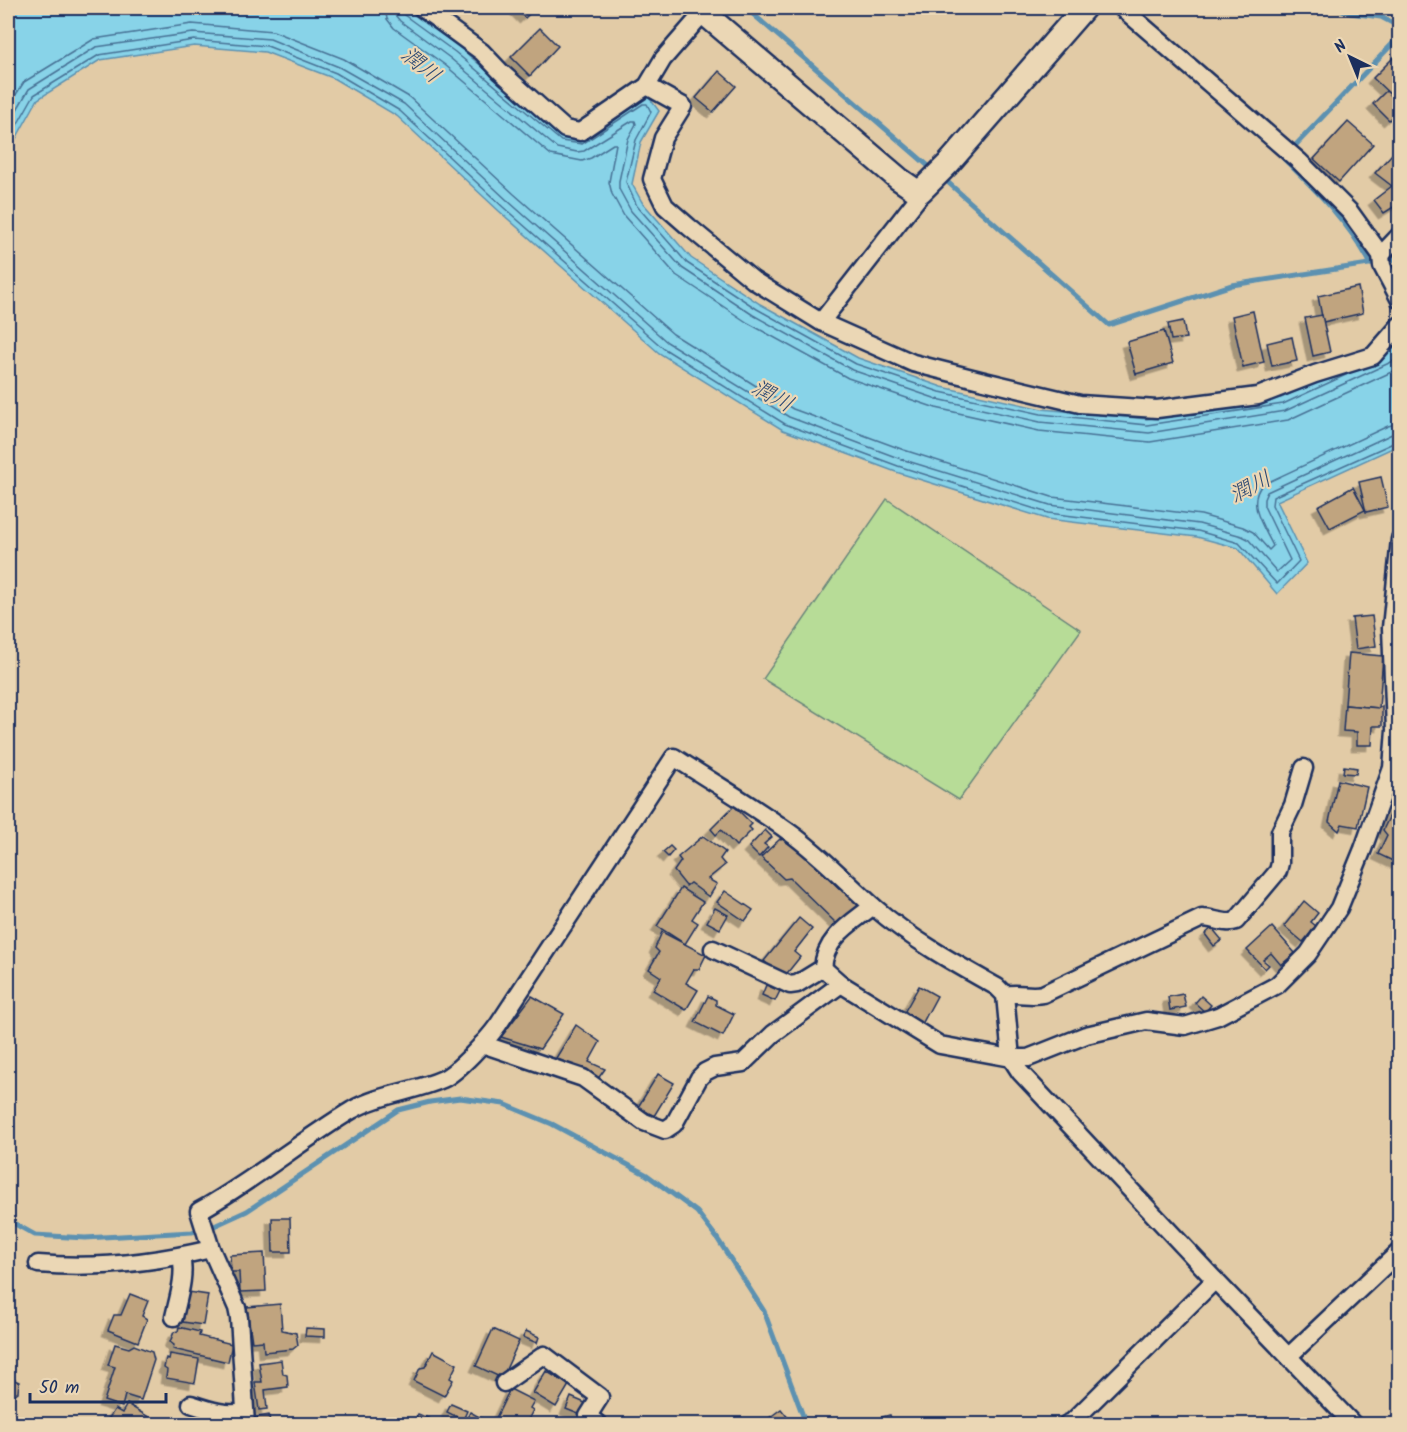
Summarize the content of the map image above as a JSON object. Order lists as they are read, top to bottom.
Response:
{
  "water": ["潤川"],
  "scale_bar": "50 m",
  "north": "top left"
}
